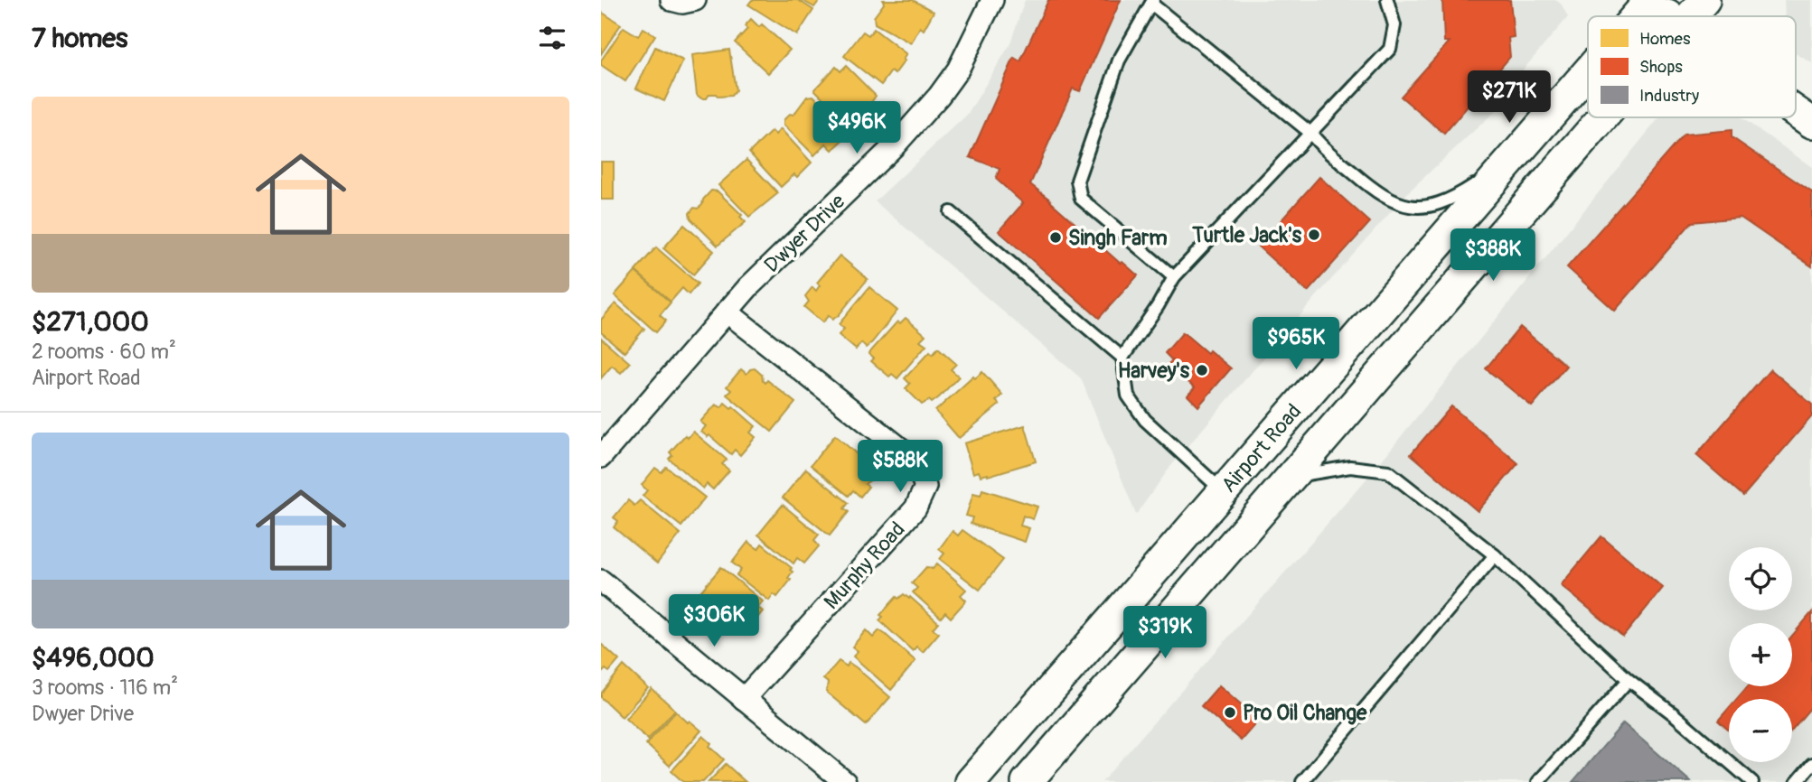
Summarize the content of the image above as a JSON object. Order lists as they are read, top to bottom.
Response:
{
  "streets": {
    "main road": ["Airport Road"],
    "street": ["Dwyer Drive", "Murphy Road"]
  },
  "crossings": [
    ["Dwyer Drive", "Murphy Road"]
  ],
  "places": [
    "Turtle Jack's",
    "Singh Farm",
    "Harvey's",
    "Pro Oil Change"
  ],
  "legend": ["Homes", "Shops", "Industry"],
  "page": {
    "heading": "7 homes",
    "price": [
      "$271K",
      "$496K",
      "$388K",
      "$965K",
      "$588K",
      "$306K",
      "$319K"
    ],
    "list": [
      {
        "name": "$271,000",
        "note": "2 rooms · 60 m² · Airport Road"
      },
      {
        "name": "$496,000",
        "note": "3 rooms · 116 m² · Dwyer Drive"
      }
    ],
    "map_buttons": ["+", "−"]
  }
}
